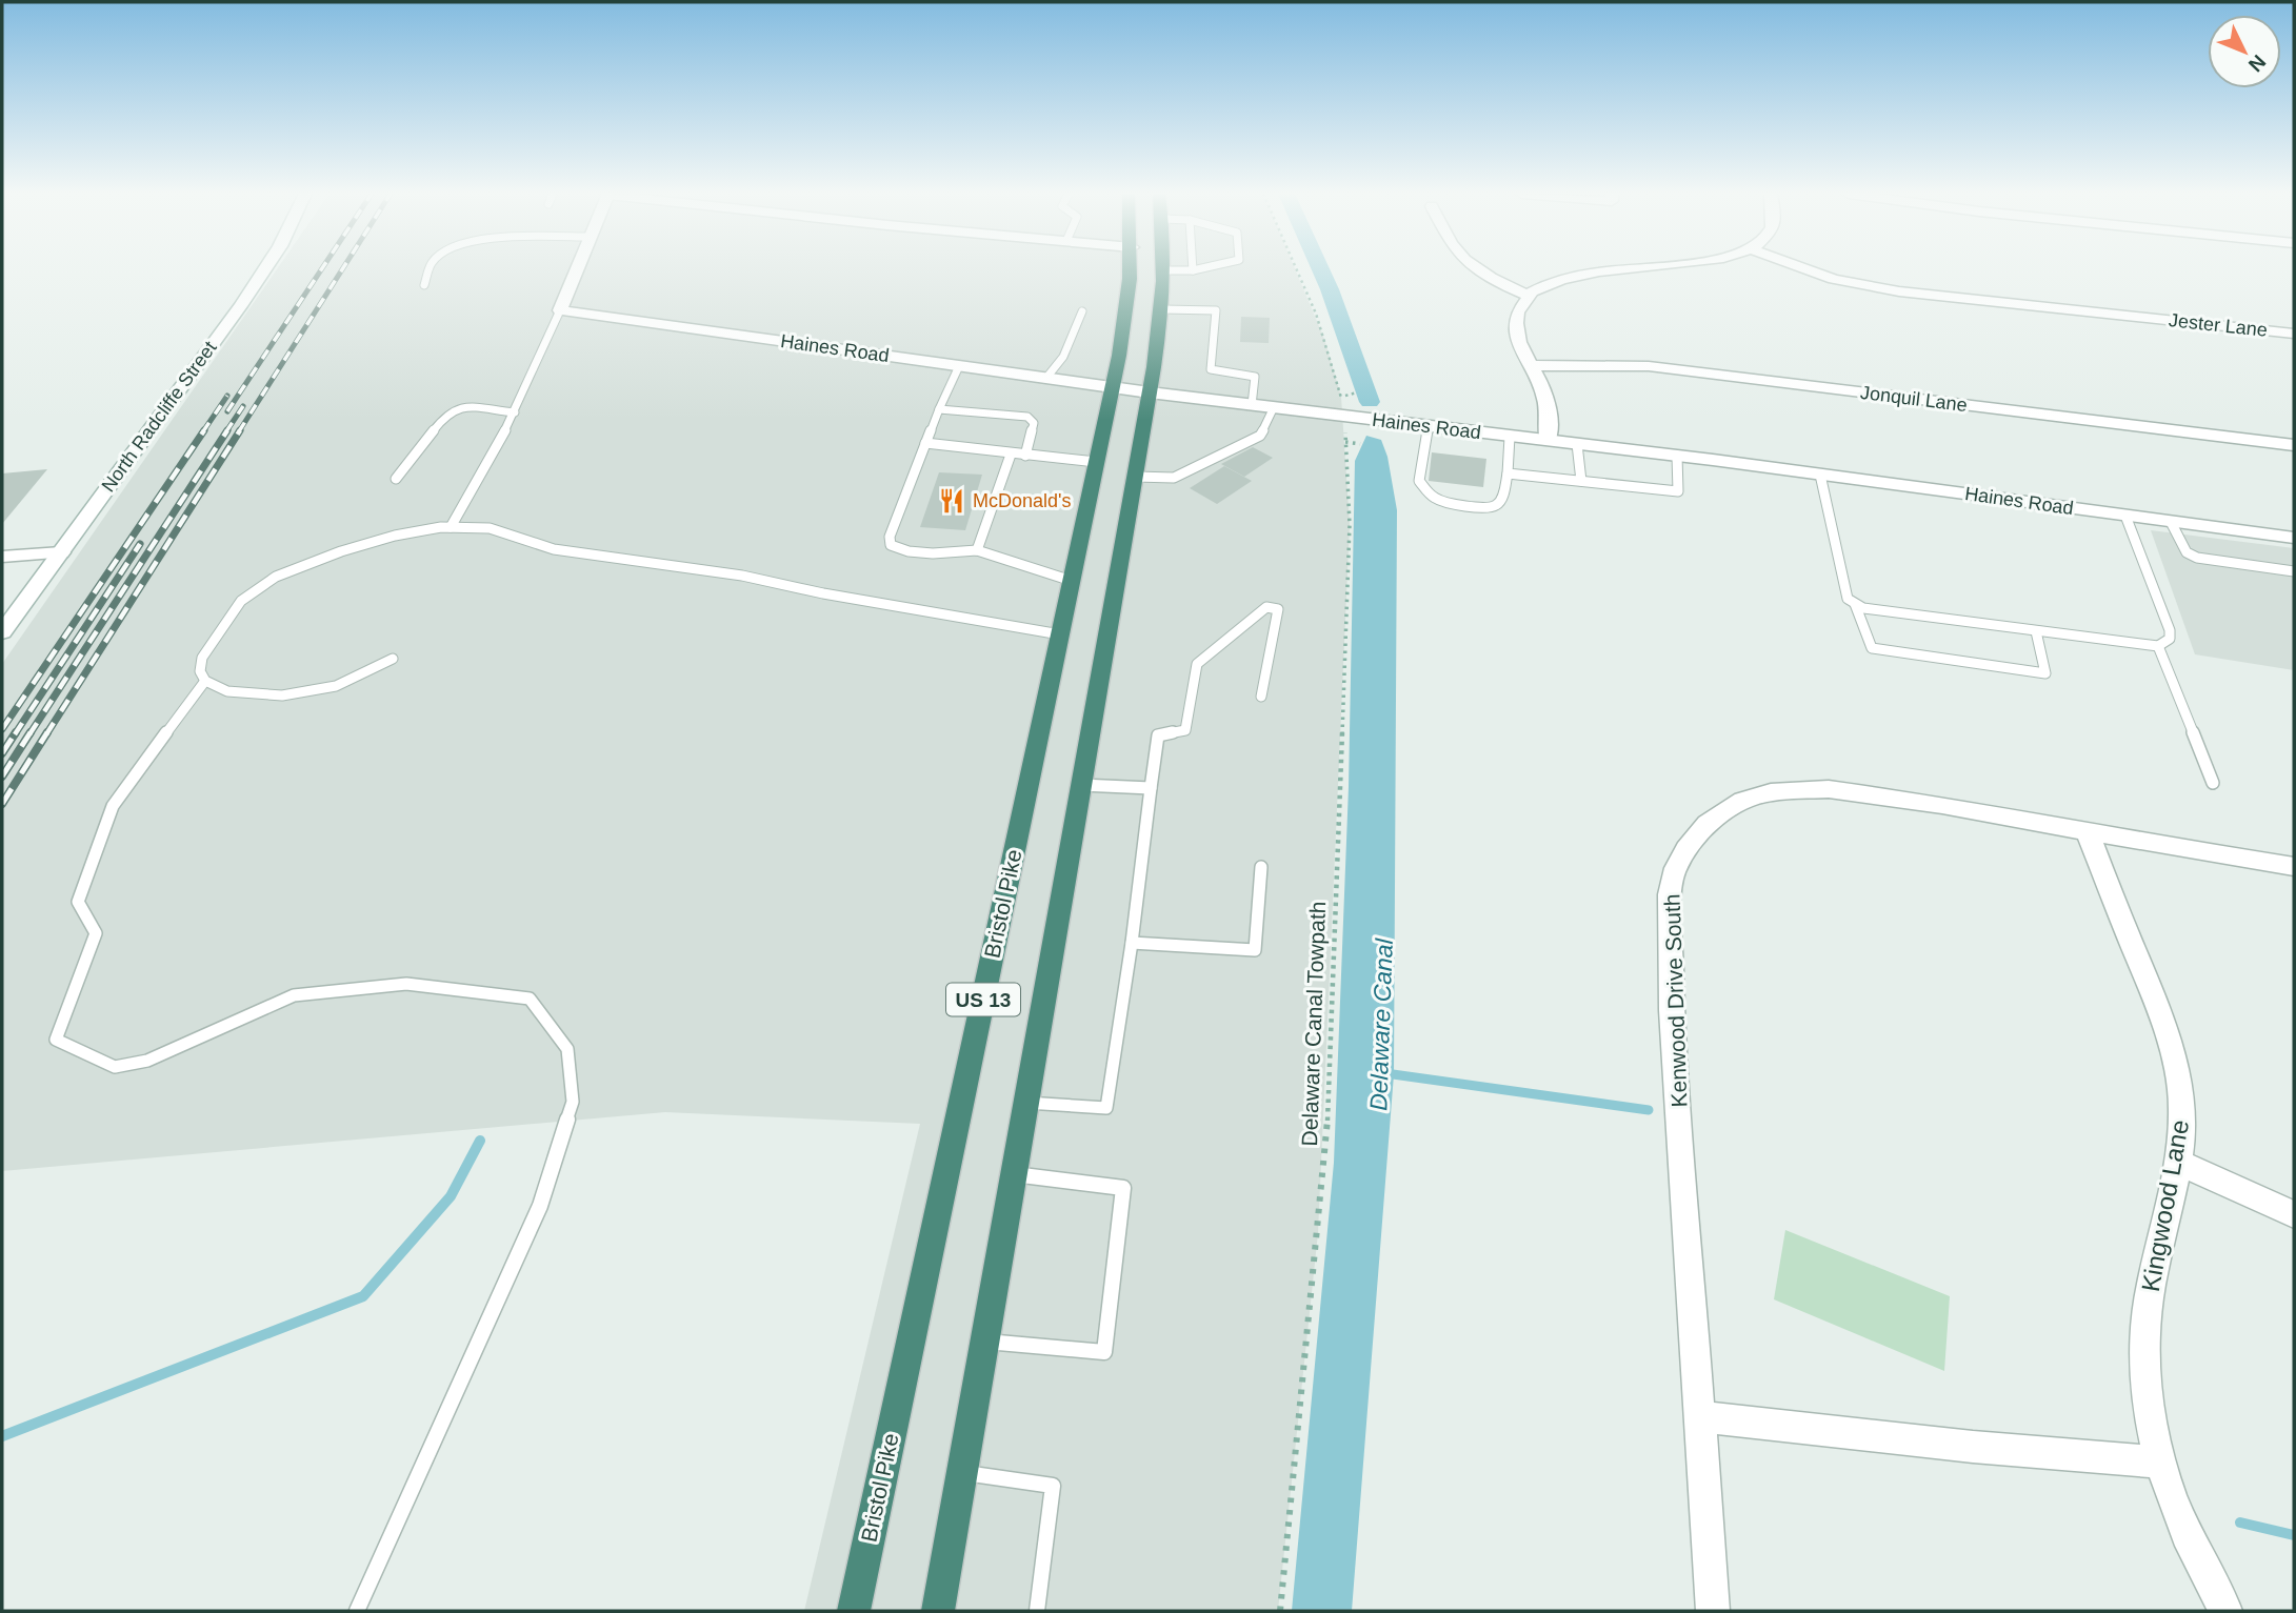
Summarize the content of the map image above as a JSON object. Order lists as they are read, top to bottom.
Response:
{
  "streets": {
    "highway": ["Bristol Pike", "US 13"],
    "street": [
      "Jester Lane",
      "Haines Road",
      "Jonquil Lane",
      "North Radcliffe Street",
      "Kenwood Drive South",
      "Kingwood Lane"
    ],
    "path": ["Delaware Canal Towpath"]
  },
  "crossings": [
    ["Haines Road", "Bristol Pike"],
    ["Haines Road", "US 13"],
    ["Kenwood Drive South", "Kingwood Lane"]
  ],
  "water": ["Delaware Canal"],
  "places": {
    "restaurant": ["McDonald's"]
  },
  "north": "bottom right"
}
